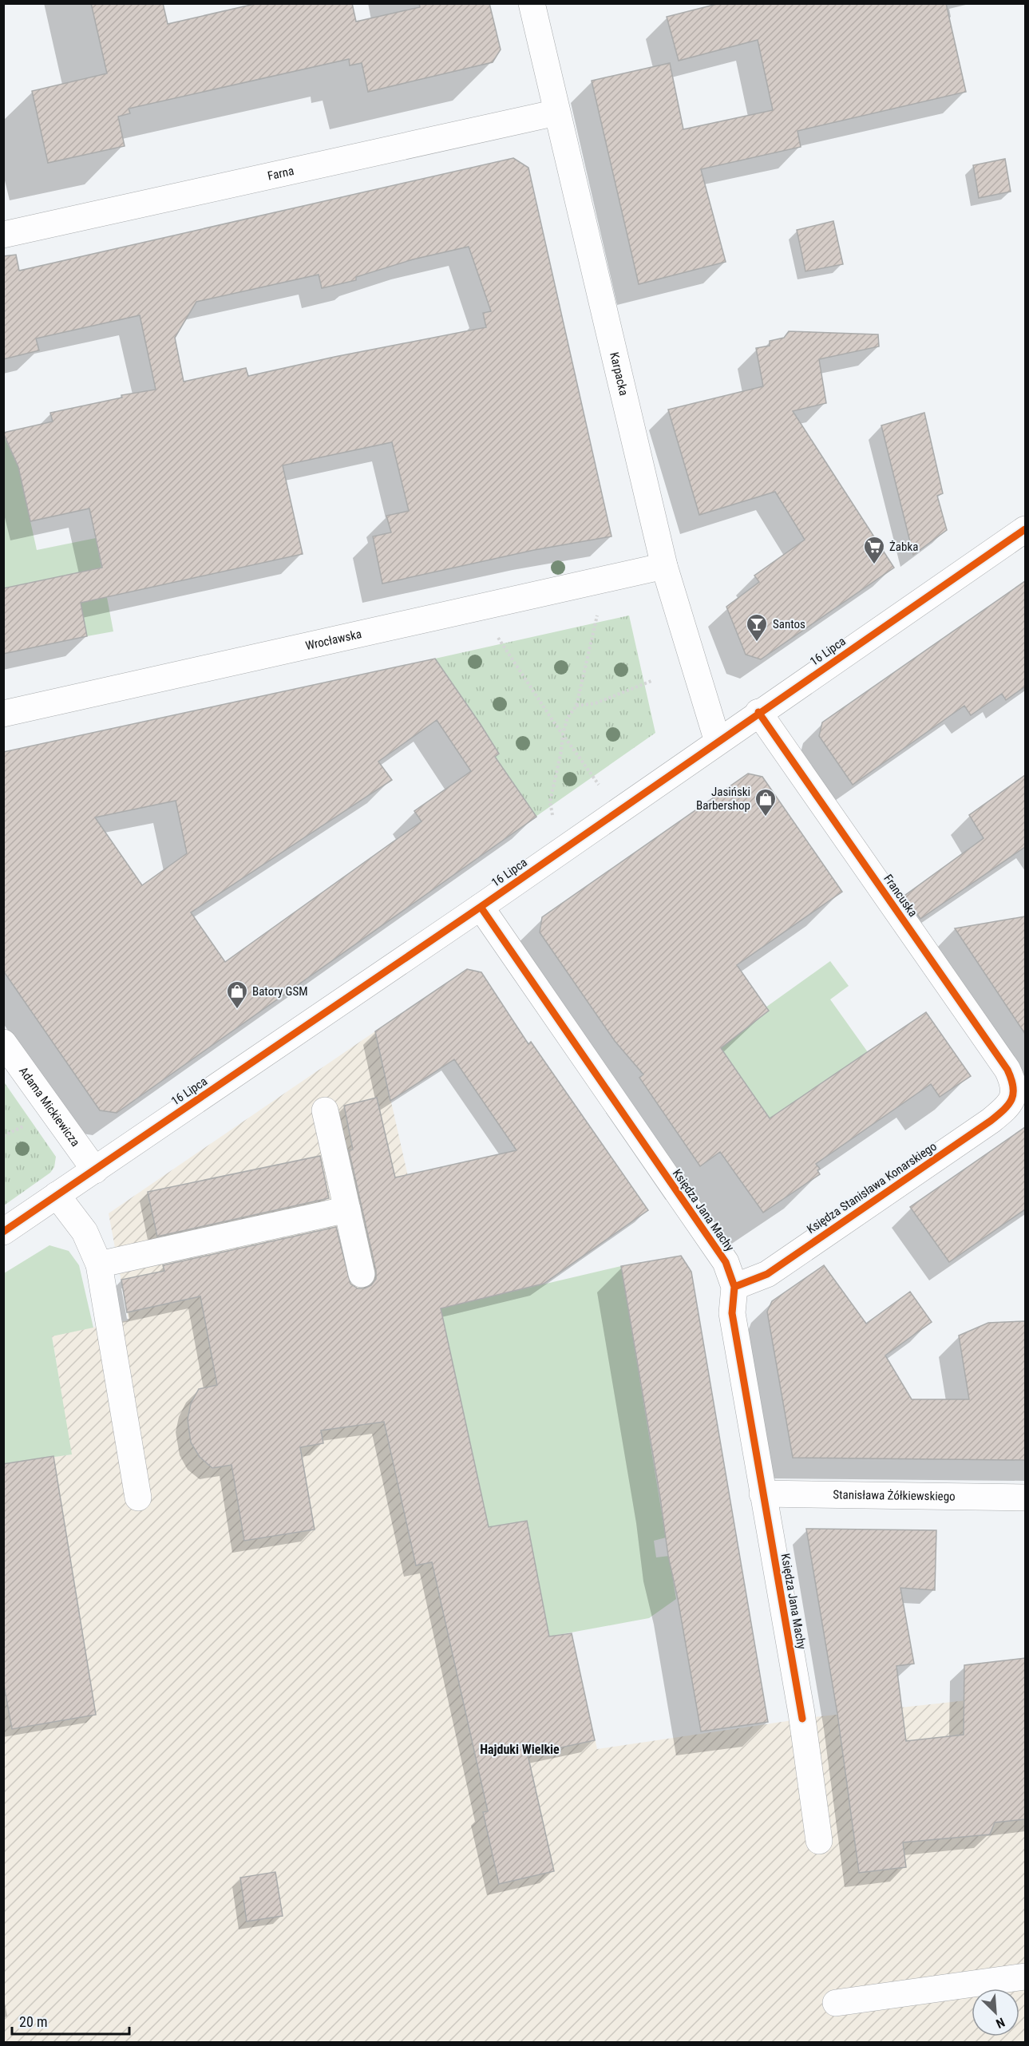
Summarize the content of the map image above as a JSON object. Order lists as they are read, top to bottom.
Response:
{
  "streets": {
    "street": [
      "Farna",
      "Karpacka",
      "Wrocławska",
      "16 Lipca",
      "Francuska",
      "Adama Mickiewicza",
      "Księdza Stanisława Konarskiego",
      "Księdza Jana Machy",
      "Stanisława Żółkiewskiego"
    ]
  },
  "crossings": [
    ["Farna", "Karpacka"],
    ["Karpacka", "Wrocławska"],
    ["Karpacka", "16 Lipca"],
    ["16 Lipca", "Francuska"],
    ["16 Lipca", "Adama Mickiewicza"],
    ["16 Lipca", "Księdza Jana Machy"],
    ["Francuska", "Księdza Stanisława Konarskiego"],
    ["Księdza Stanisława Konarskiego", "Księdza Jana Machy"],
    ["Księdza Jana Machy", "Stanisława Żółkiewskiego"]
  ],
  "districts": ["Hajduki Wielkie"],
  "places": {
    "supermarket": ["Żabka"],
    "bar": ["Santos"],
    "shop": ["Jasiński Barbershop", "Batory GSM"]
  },
  "scale_bar": "20 m",
  "north": "bottom right"
}
